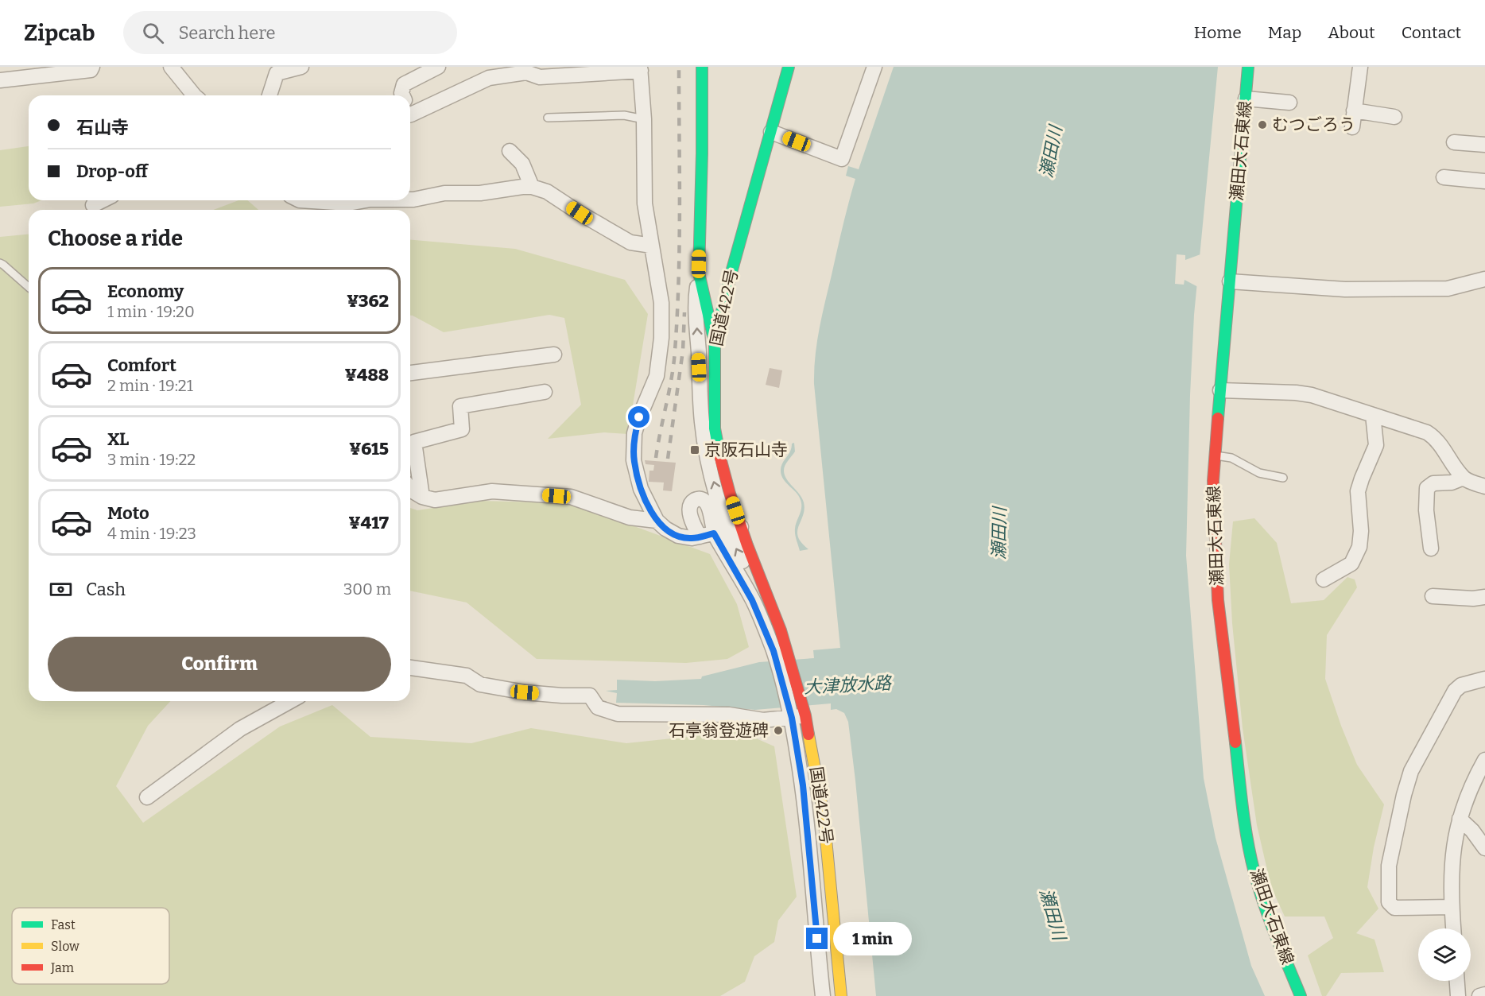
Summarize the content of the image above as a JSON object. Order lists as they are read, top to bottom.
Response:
{
  "streets": {
    "main road": ["瀬田大石東線", "国道422号"]
  },
  "water": ["瀬田川", "大津放水路"],
  "places": {
    "other": ["むつごろう", "石亭翁登遊碑"],
    "transit": ["京阪石山寺"]
  },
  "legend": ["Fast", "Slow", "Jam"],
  "page": {
    "header": "Zipcab",
    "search": "Search here",
    "nav": [
      "Home",
      "Map",
      "About",
      "Contact"
    ],
    "banner": ["石山寺", "Drop-off"],
    "heading": "Choose a ride",
    "list": [
      {
        "name": "Economy",
        "note": "1 min · 19:20",
        "value": "¥362"
      },
      {
        "name": "Comfort",
        "note": "2 min · 19:21",
        "value": "¥488"
      },
      {
        "name": "XL",
        "note": "3 min · 19:22",
        "value": "¥615"
      },
      {
        "name": "Moto",
        "note": "4 min · 19:23",
        "value": "¥417"
      }
    ],
    "pay": ["Cash", "300 m"],
    "buttons": "Confirm",
    "bubble": "1 min"
  }
}
